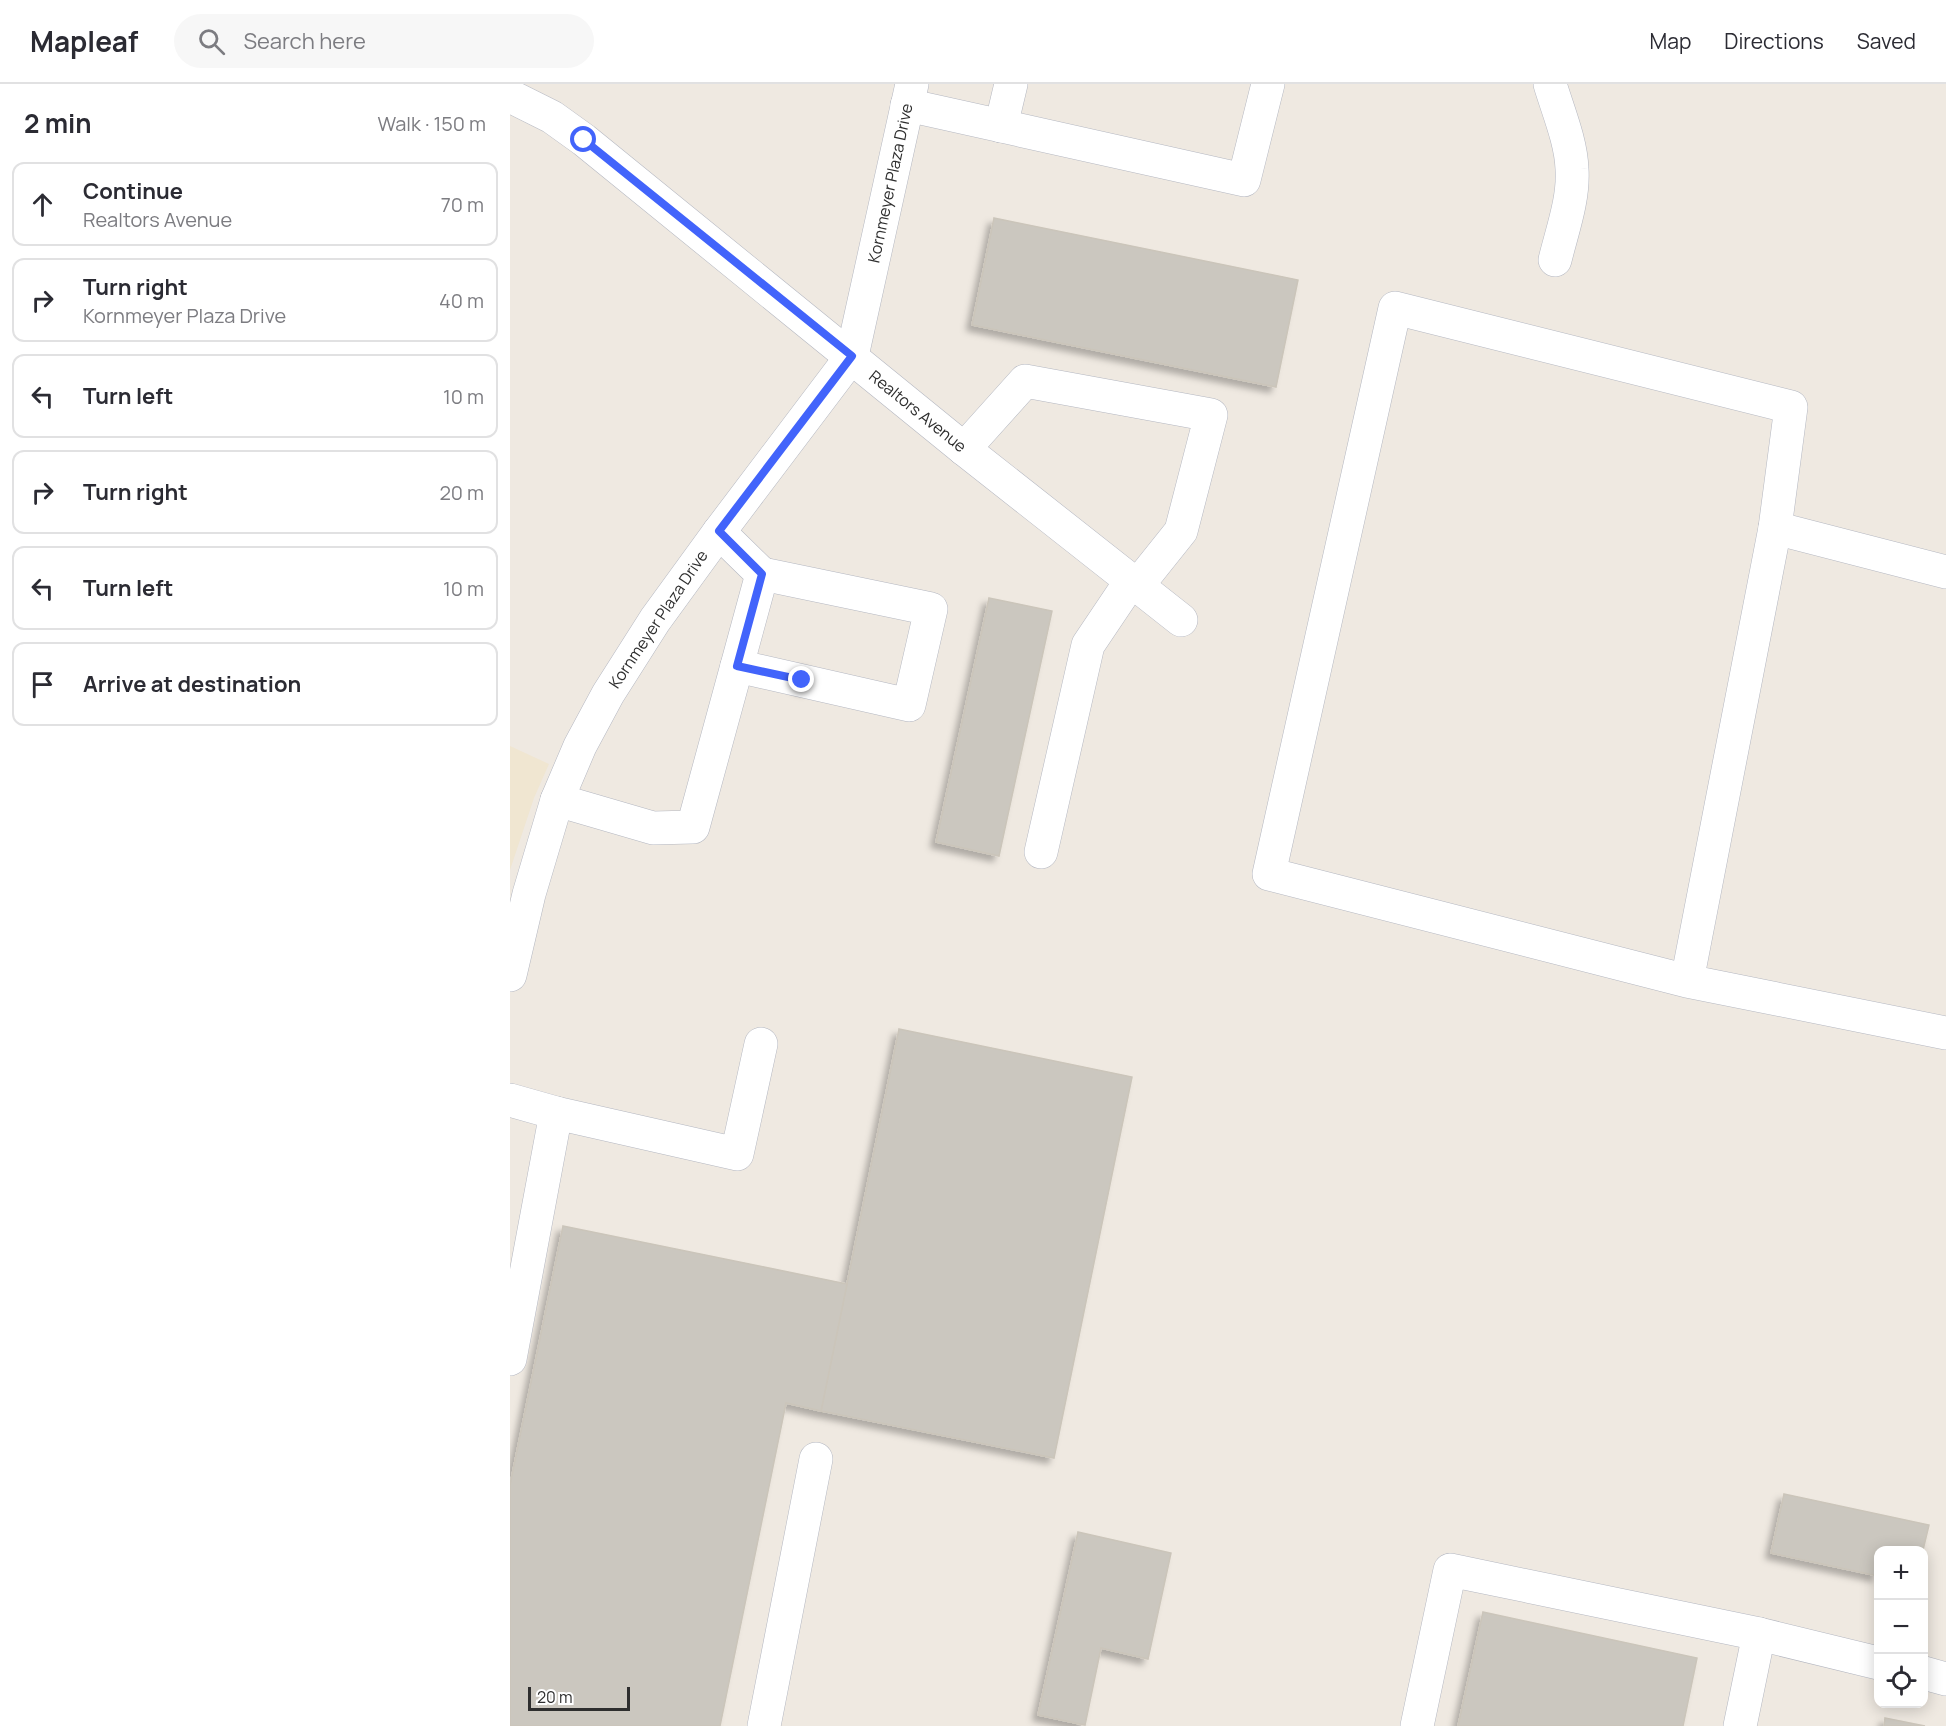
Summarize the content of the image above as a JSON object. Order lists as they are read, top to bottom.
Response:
{
  "streets": {
    "street": ["Kornmeyer Plaza Drive", "Realtors Avenue"]
  },
  "crossings": [
    ["Kornmeyer Plaza Drive", "Realtors Avenue"]
  ],
  "scale_bar": "20 m",
  "page": {
    "header": "Mapleaf",
    "search": "Search here",
    "nav": ["Map", "Directions", "Saved"],
    "heading": ["2 min", "Walk · 150 m"],
    "list": [
      ["Continue", "Realtors Avenue", "70 m"],
      ["Turn right", "Kornmeyer Plaza Drive", "40 m"],
      ["Turn left", "10 m"],
      ["Turn right", "20 m"],
      ["Turn left", "10 m"],
      "Arrive at destination"
    ],
    "map_buttons": ["+", "−"],
    "scale": "20 m"
  }
}
